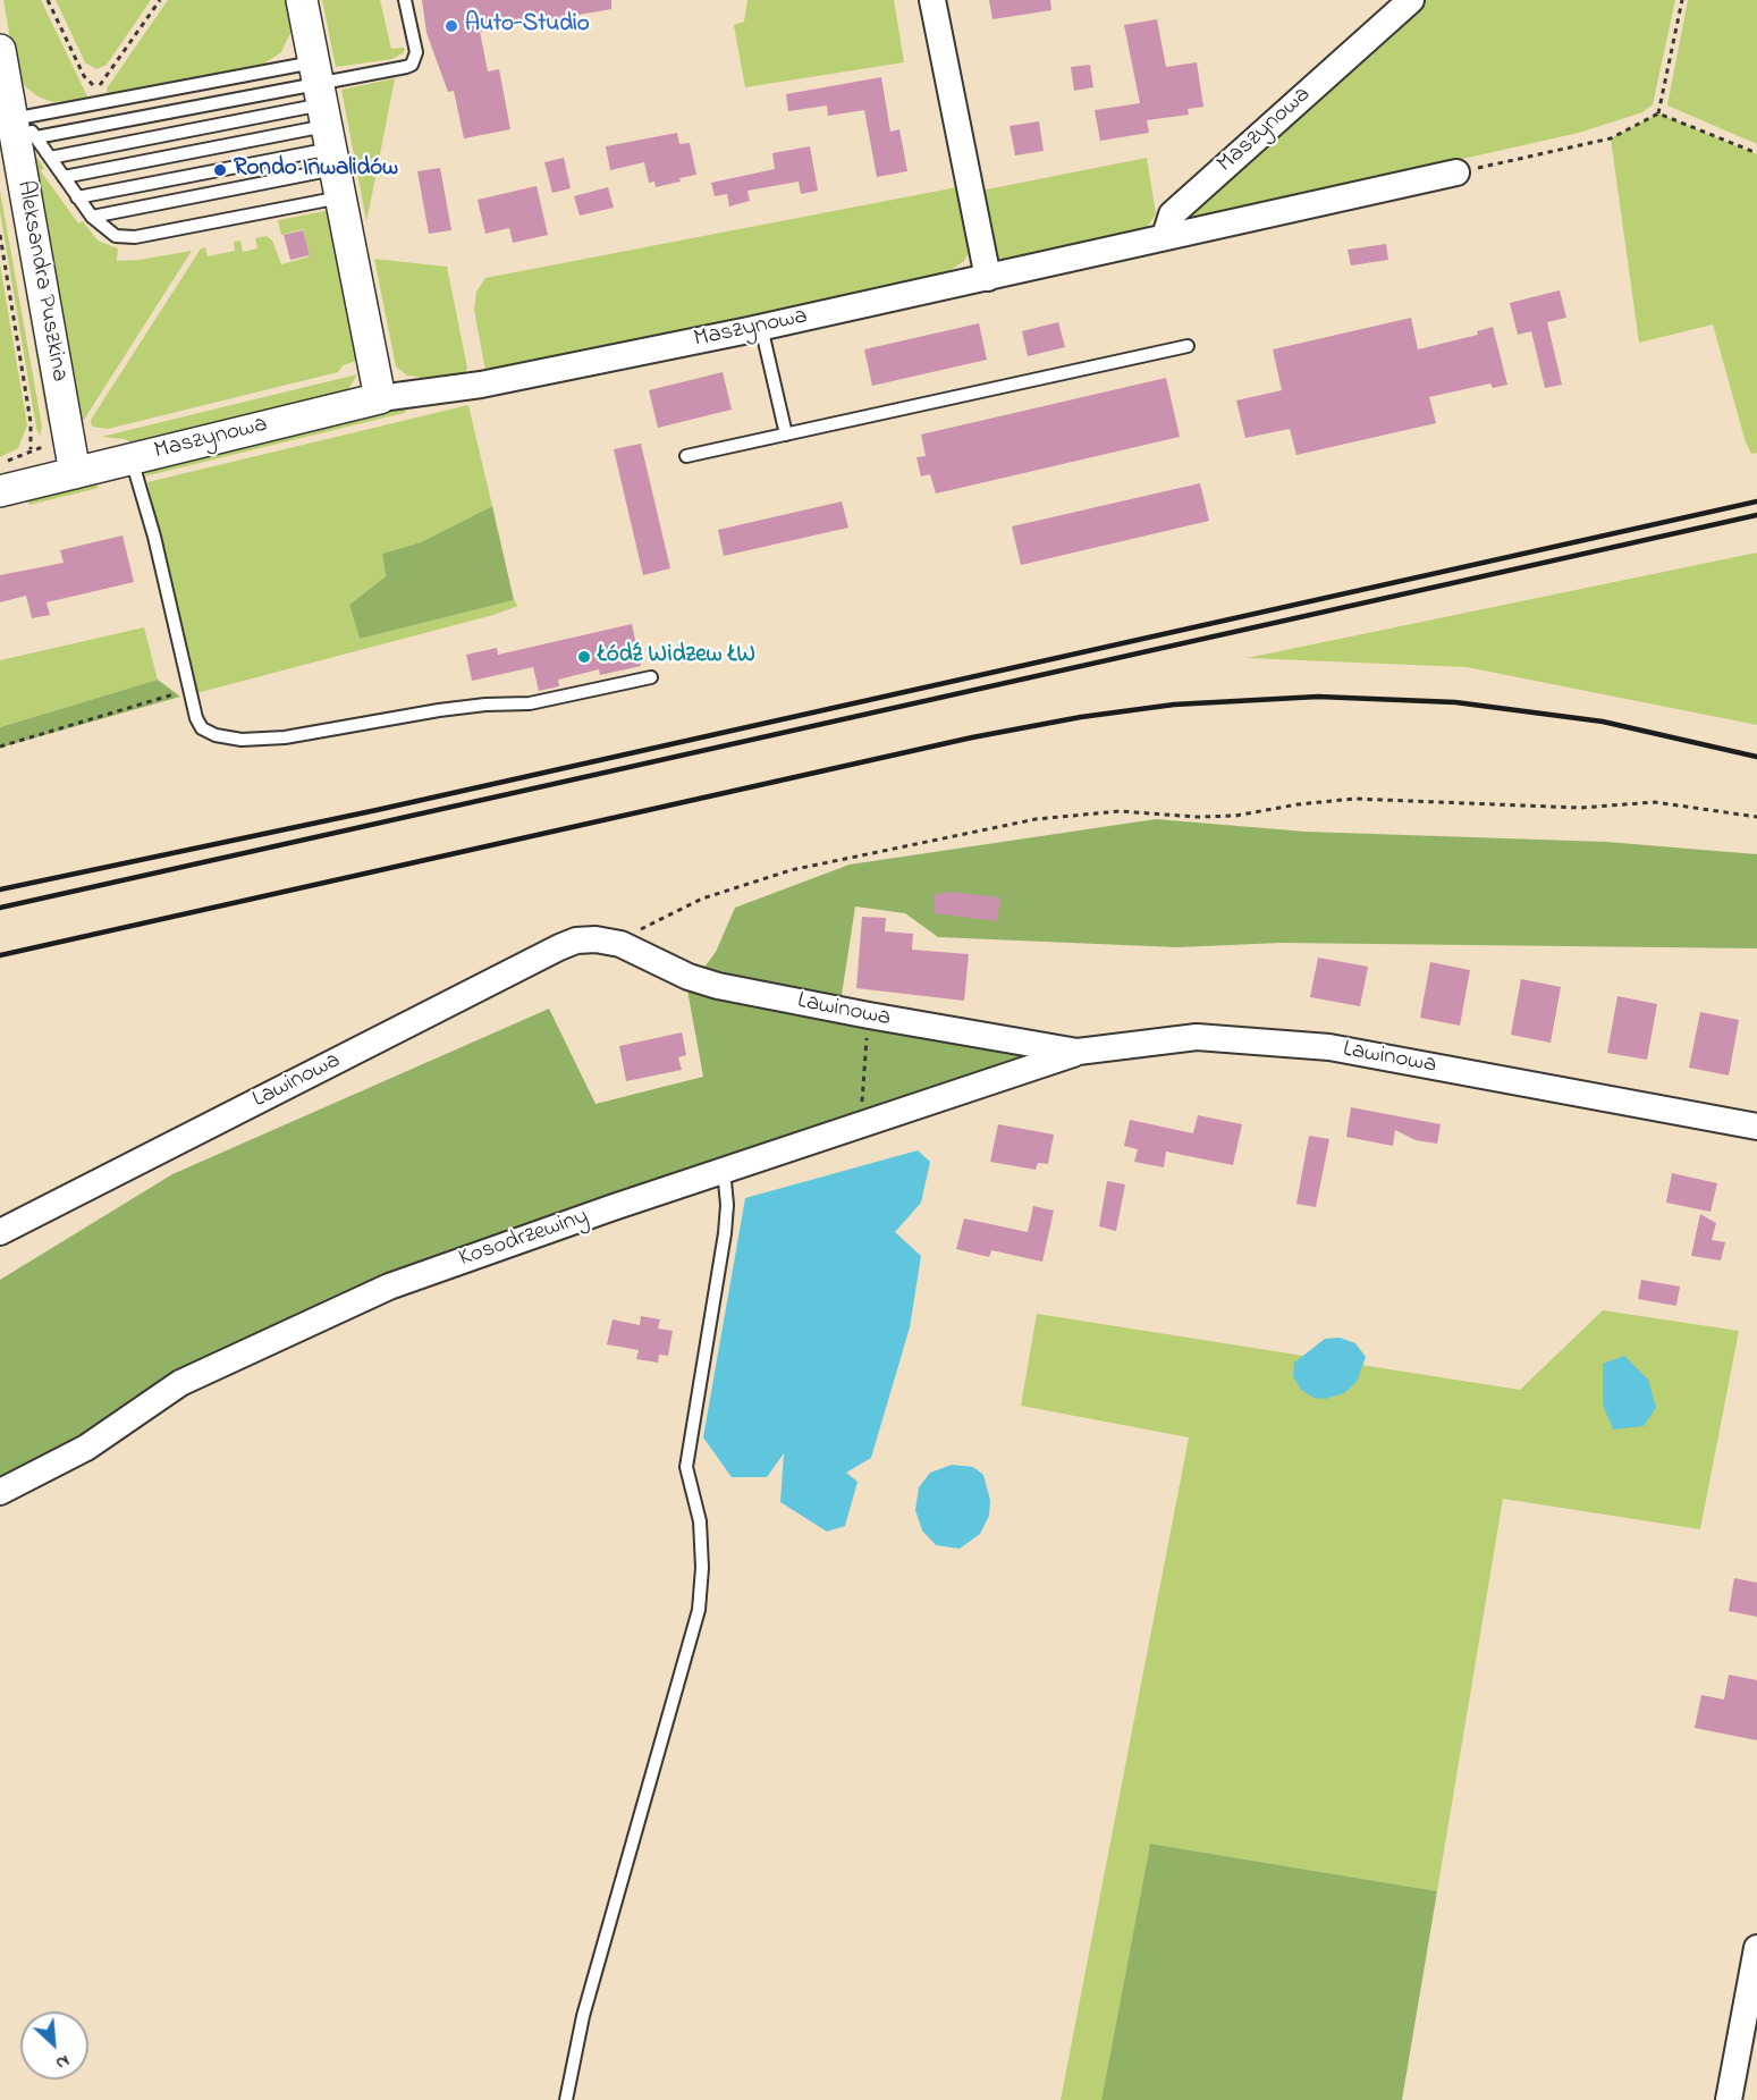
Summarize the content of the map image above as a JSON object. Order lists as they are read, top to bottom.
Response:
{
  "streets": {
    "street": [
      "Maszynowa",
      "Aleksandra Puszkina",
      "Lawinowa",
      "Kosodrzewiny"
    ]
  },
  "crossings": [
    ["Maszynowa", "Aleksandra Puszkina"],
    ["Lawinowa", "Kosodrzewiny"]
  ],
  "places": ["Auto-Studio", "Rondo Inwalidów", "Łódź Widzew ŁW"],
  "north": "bottom right"
}
